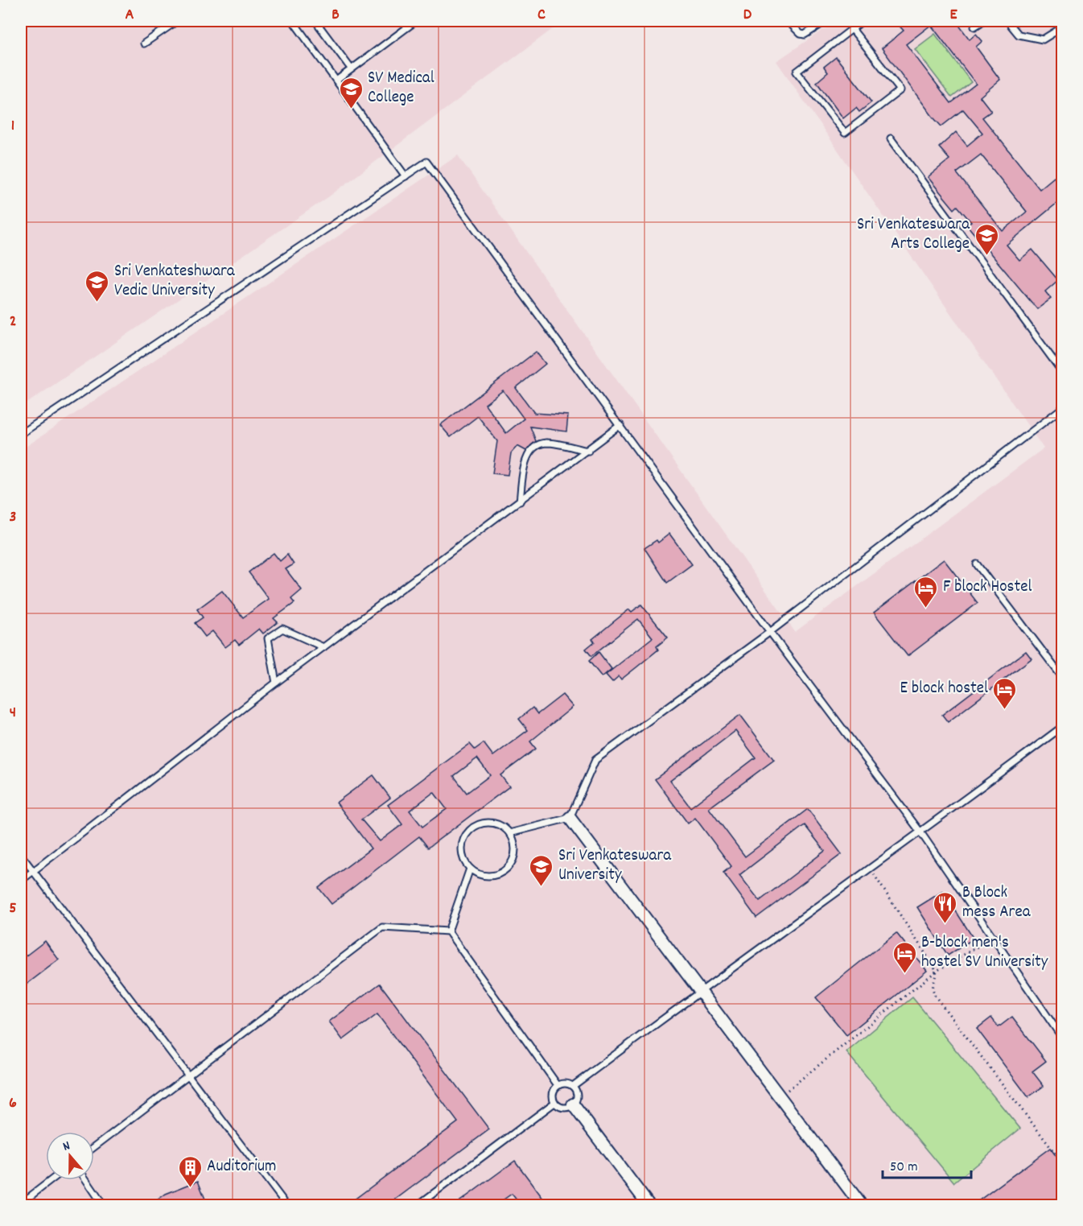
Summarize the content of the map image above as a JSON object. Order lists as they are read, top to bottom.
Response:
{
  "places": {
    "school or university": [
      "SV Medical College",
      "Sri Venkateswara Arts College",
      "Sri Venkateshwara Vedic University",
      "Sri Venkateswara University"
    ],
    "hotel": ["F block Hostel", "E block hostel", "B-block men's hostel SV University"],
    "restaurant": ["B Block mess Area"],
    "building": ["Auditorium"]
  },
  "scale_bar": "50 m",
  "north": "top",
  "grid": {
    "columns": [
      "A",
      "B",
      "C",
      "D",
      "E"
    ],
    "rows": [
      "1",
      "2",
      "3",
      "4",
      "5",
      "6"
    ]
  }
}
